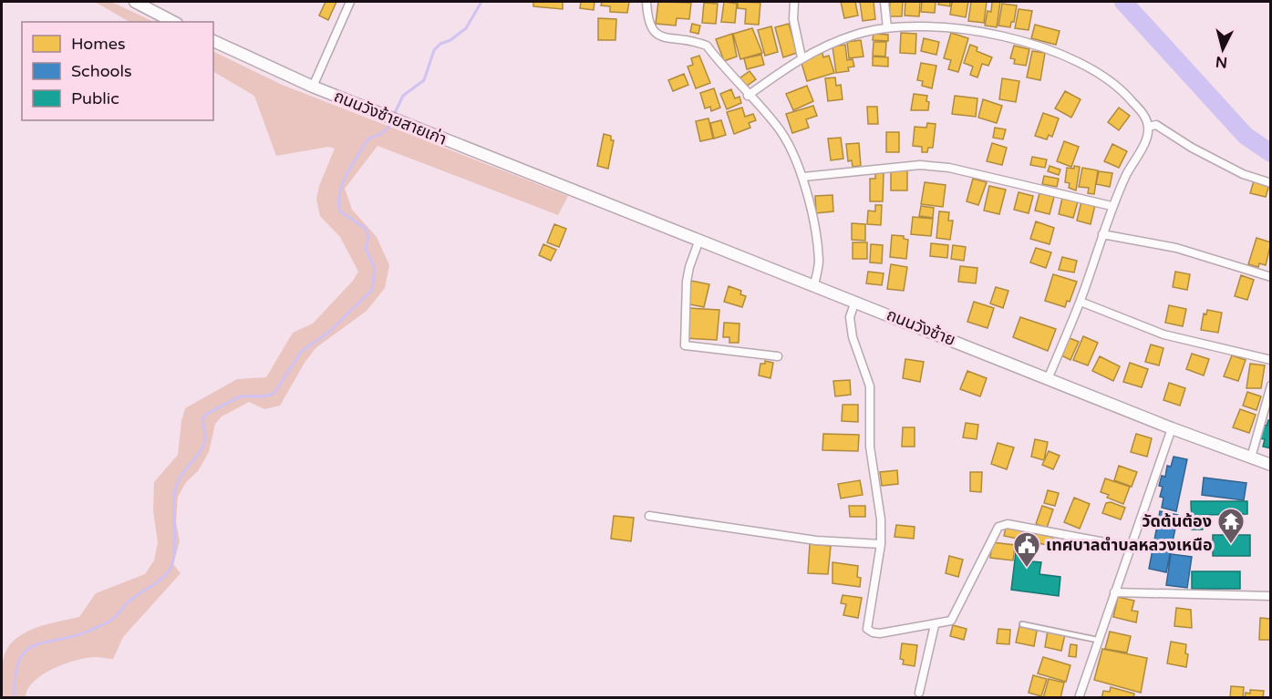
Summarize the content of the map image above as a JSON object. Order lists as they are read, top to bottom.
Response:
{
  "streets": {
    "main road": ["ถนนวังซ้ายสายเก่า", "ถนนวังซ้าย"]
  },
  "crossings": [
    ["ถนนวังซ้ายสายเก่า", "ถนนวังซ้าย"]
  ],
  "places": {
    "temple": ["วัดต้นต้อง"],
    "public building": ["เทศบาลตำบลหลวงเหนือ"]
  },
  "legend": ["Homes", "Schools", "Public"],
  "north": "bottom"
}
